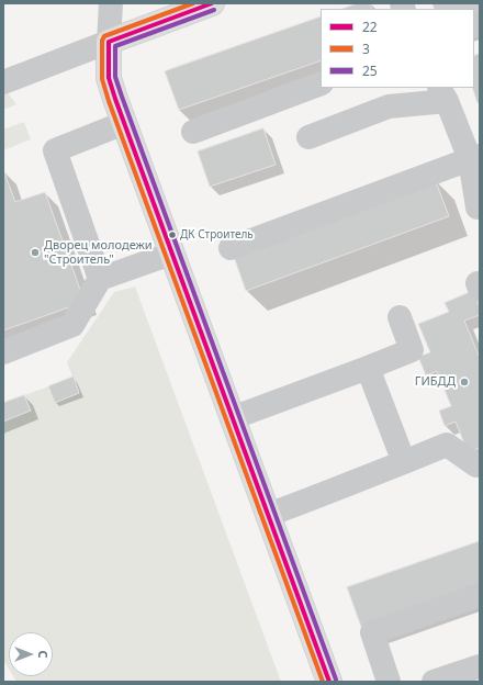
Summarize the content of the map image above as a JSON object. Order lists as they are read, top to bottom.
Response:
{
  "places": ["ДК Строитель", "Дворец молодежи \"Строитель\"", "ГИБДД"],
  "lines": ["transit line 22", "transit line 3", "transit line 25"],
  "legend": ["22", "3", "25"],
  "north": "right"
}
